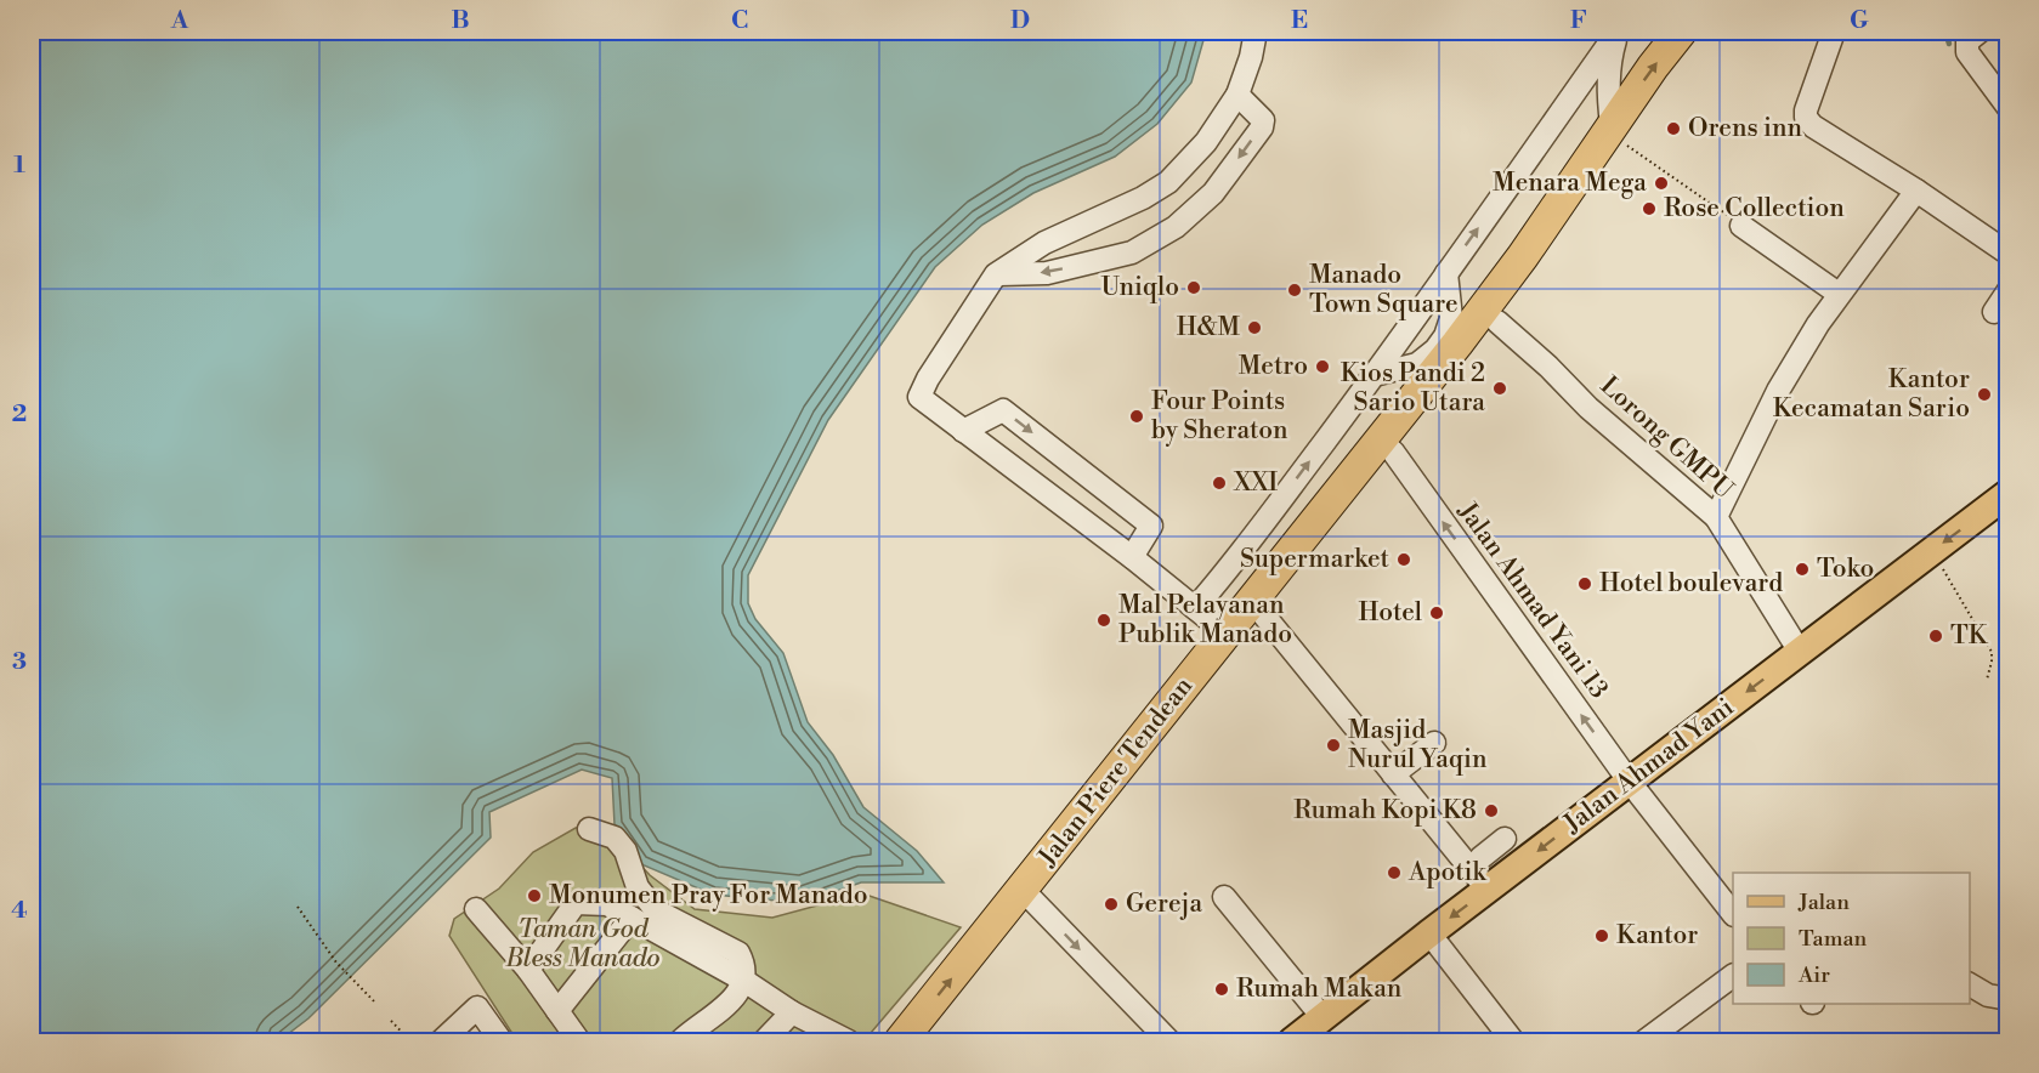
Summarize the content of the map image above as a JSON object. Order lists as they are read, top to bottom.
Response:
{
  "streets": {
    "highway": ["Jalan Piere Tendean"],
    "main road": ["Jalan Ahmad Yani"],
    "street": ["Lorong GMPU", "Jalan Ahmad Yani 13"]
  },
  "crossings": [
    ["Lorong GMPU", "Jalan Ahmad Yani"],
    ["Lorong GMPU", "Jalan Piere Tendean"],
    ["Jalan Ahmad Yani 13", "Jalan Ahmad Yani"],
    ["Jalan Ahmad Yani 13", "Jalan Piere Tendean"]
  ],
  "one_way": ["Jalan Ahmad Yani"],
  "parks": ["Taman God Bless Manado"],
  "places": [
    "Orens inn",
    "Menara Mega",
    "Rose Collection",
    "Uniqlo",
    "Manado Town Square",
    "H&M",
    "Metro",
    "Kios Pandi 2 Sario Utara",
    "Kantor Kecamatan Sario",
    "Four Points by Sheraton",
    "XXI",
    "Supermarket",
    "Toko",
    "Hotel boulevard",
    "Hotel",
    "Mal Pelayanan Publik Manado",
    "TK",
    "Masjid Nurul Yaqin",
    "Rumah Kopi K8",
    "Apotik",
    "Monumen Pray For Manado",
    "Gereja",
    "Kantor",
    "Rumah Makan"
  ],
  "legend": ["Jalan", "Taman", "Air"],
  "grid": {
    "columns": [
      "A",
      "B",
      "C",
      "D",
      "E",
      "F",
      "G"
    ],
    "rows": [
      "1",
      "2",
      "3",
      "4"
    ]
  }
}
